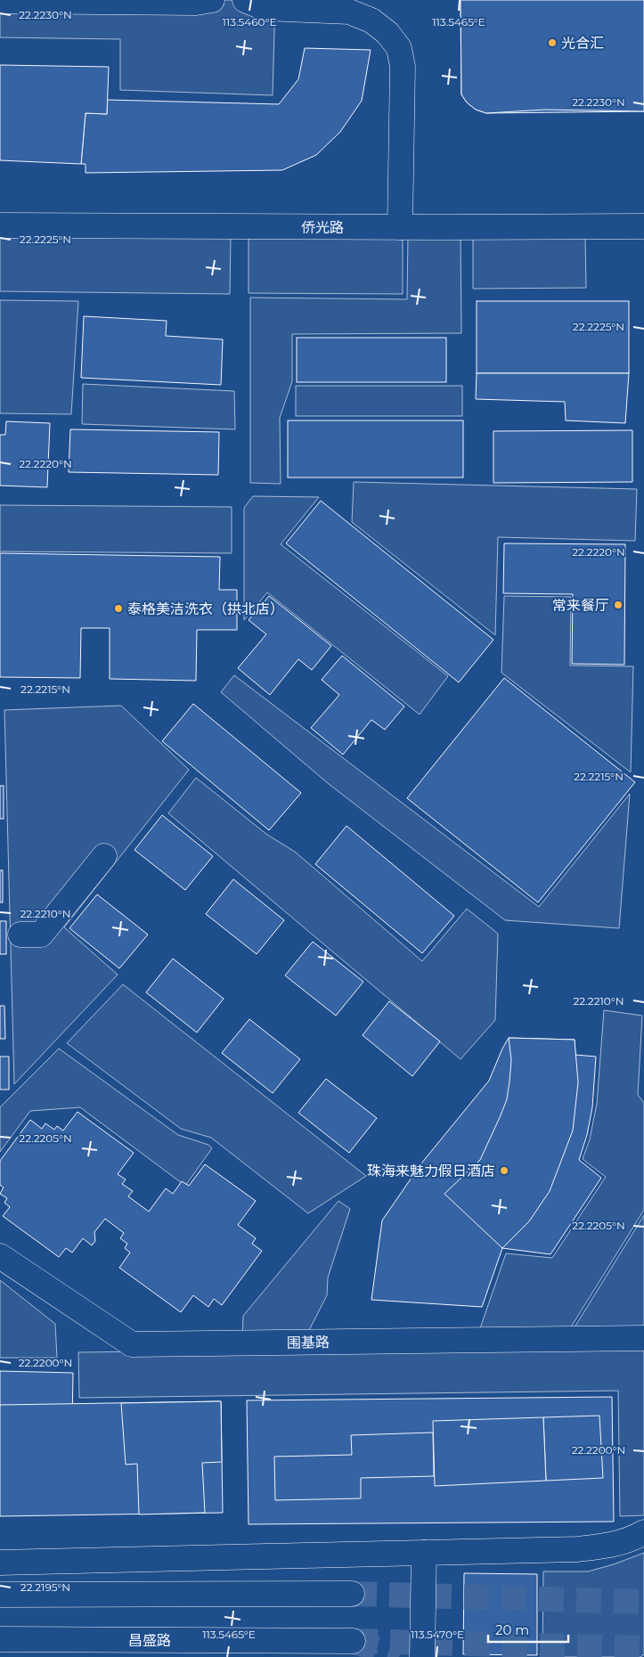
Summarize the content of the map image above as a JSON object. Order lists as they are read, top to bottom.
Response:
{
  "streets": {
    "street": ["侨光路", "围基路", "昌盛路"]
  },
  "places": [
    "光合汇",
    "常来餐厅",
    "泰格美洁洗衣（拱北店）",
    "珠海来魅力假日酒店"
  ],
  "scale_bar": "20 m",
  "coordinates": [
    "22.2230°N",
    "113.5460°E",
    "113.5465°E",
    "22.2225°N",
    "22.2220°N",
    "22.2215°N",
    "22.2210°N",
    "22.2205°N",
    "22.2200°N",
    "22.2195°N",
    "113.5470°E"
  ]
}
